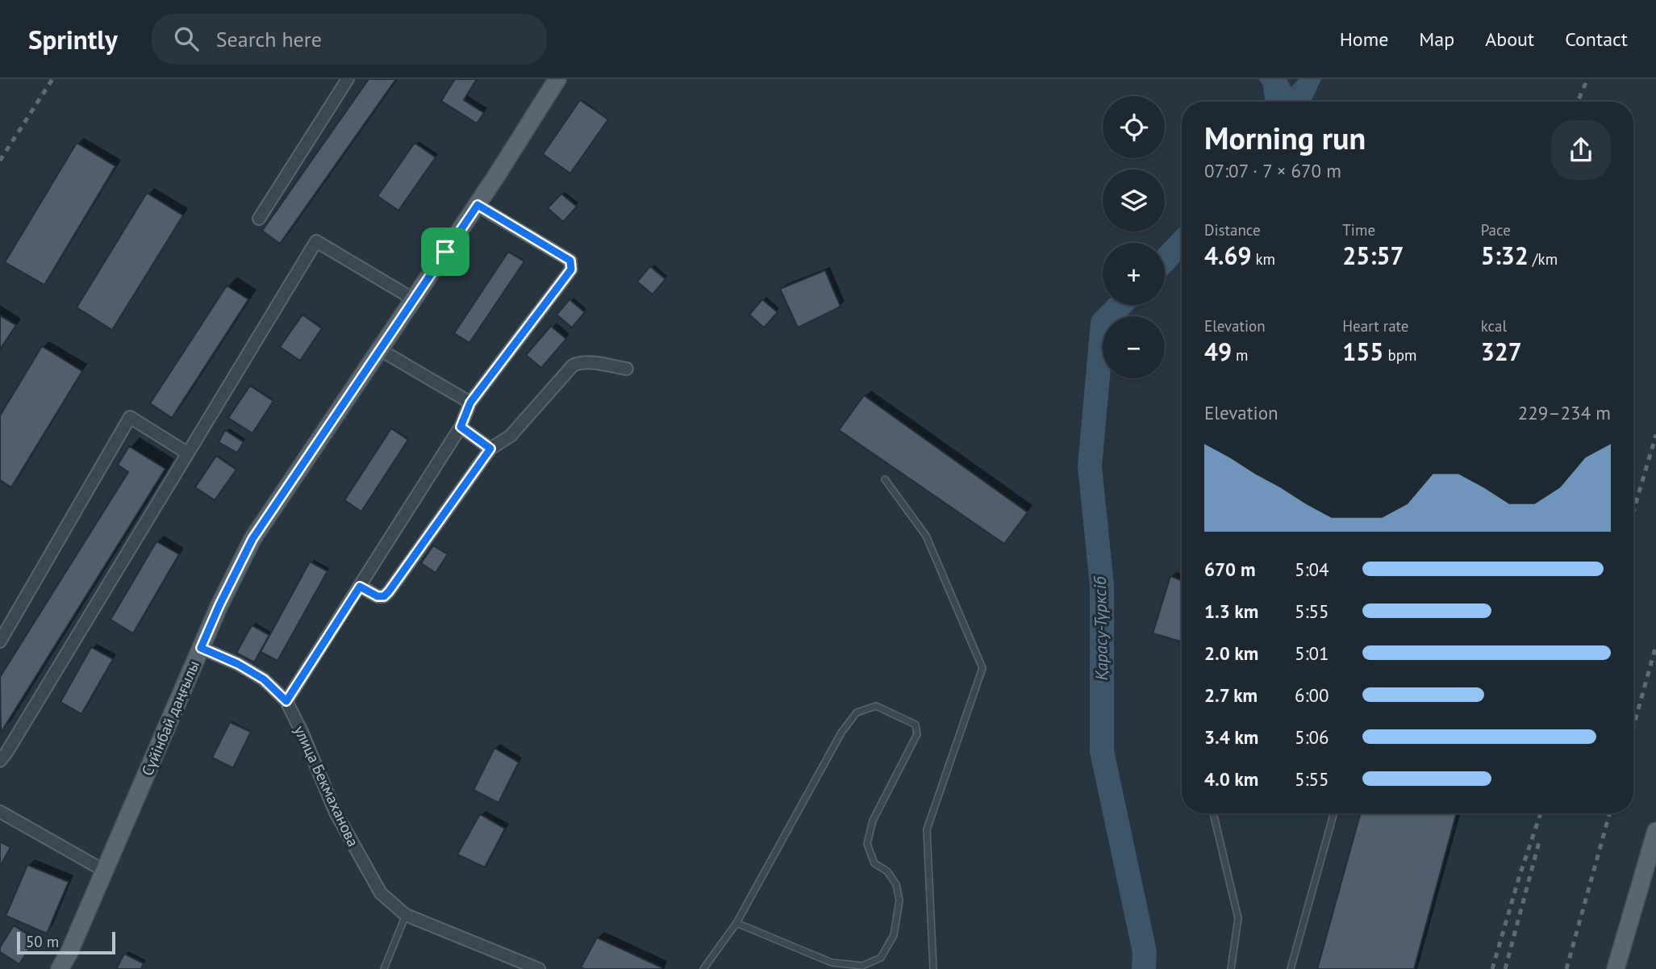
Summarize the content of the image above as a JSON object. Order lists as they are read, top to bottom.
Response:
{
  "streets": {
    "main road": ["Сүйінбай даңғылы"],
    "street": ["улица Бекмаханова"]
  },
  "crossings": [
    ["Сүйінбай даңғылы", "улица Бекмаханова"]
  ],
  "water": ["Қарасу-Түрксіб"],
  "scale_bar": "50 m",
  "page": {
    "header": "Sprintly",
    "search": "Search here",
    "nav": [
      "Home",
      "Map",
      "About",
      "Contact"
    ],
    "map_buttons": ["+", "−"],
    "heading": ["Morning run", "07:07 · 7 × 670 m"],
    "stats": [
      ["Distance", "4.69 km"],
      ["Time", "25:57"],
      ["Pace", "5:32 /km"],
      ["Elevation", "49 m"],
      ["Heart rate", "155 bpm"],
      ["kcal", "327"]
    ],
    "chart": ["Elevation", "229–234 m"],
    "list": [
      {
        "name": "670 m",
        "note": "5:04"
      },
      {
        "name": "1.3 km",
        "note": "5:55"
      },
      {
        "name": "2.0 km",
        "note": "5:01"
      },
      {
        "name": "2.7 km",
        "note": "6:00"
      },
      {
        "name": "3.4 km",
        "note": "5:06"
      },
      {
        "name": "4.0 km",
        "note": "5:55"
      }
    ],
    "scale": "50 m"
  }
}
